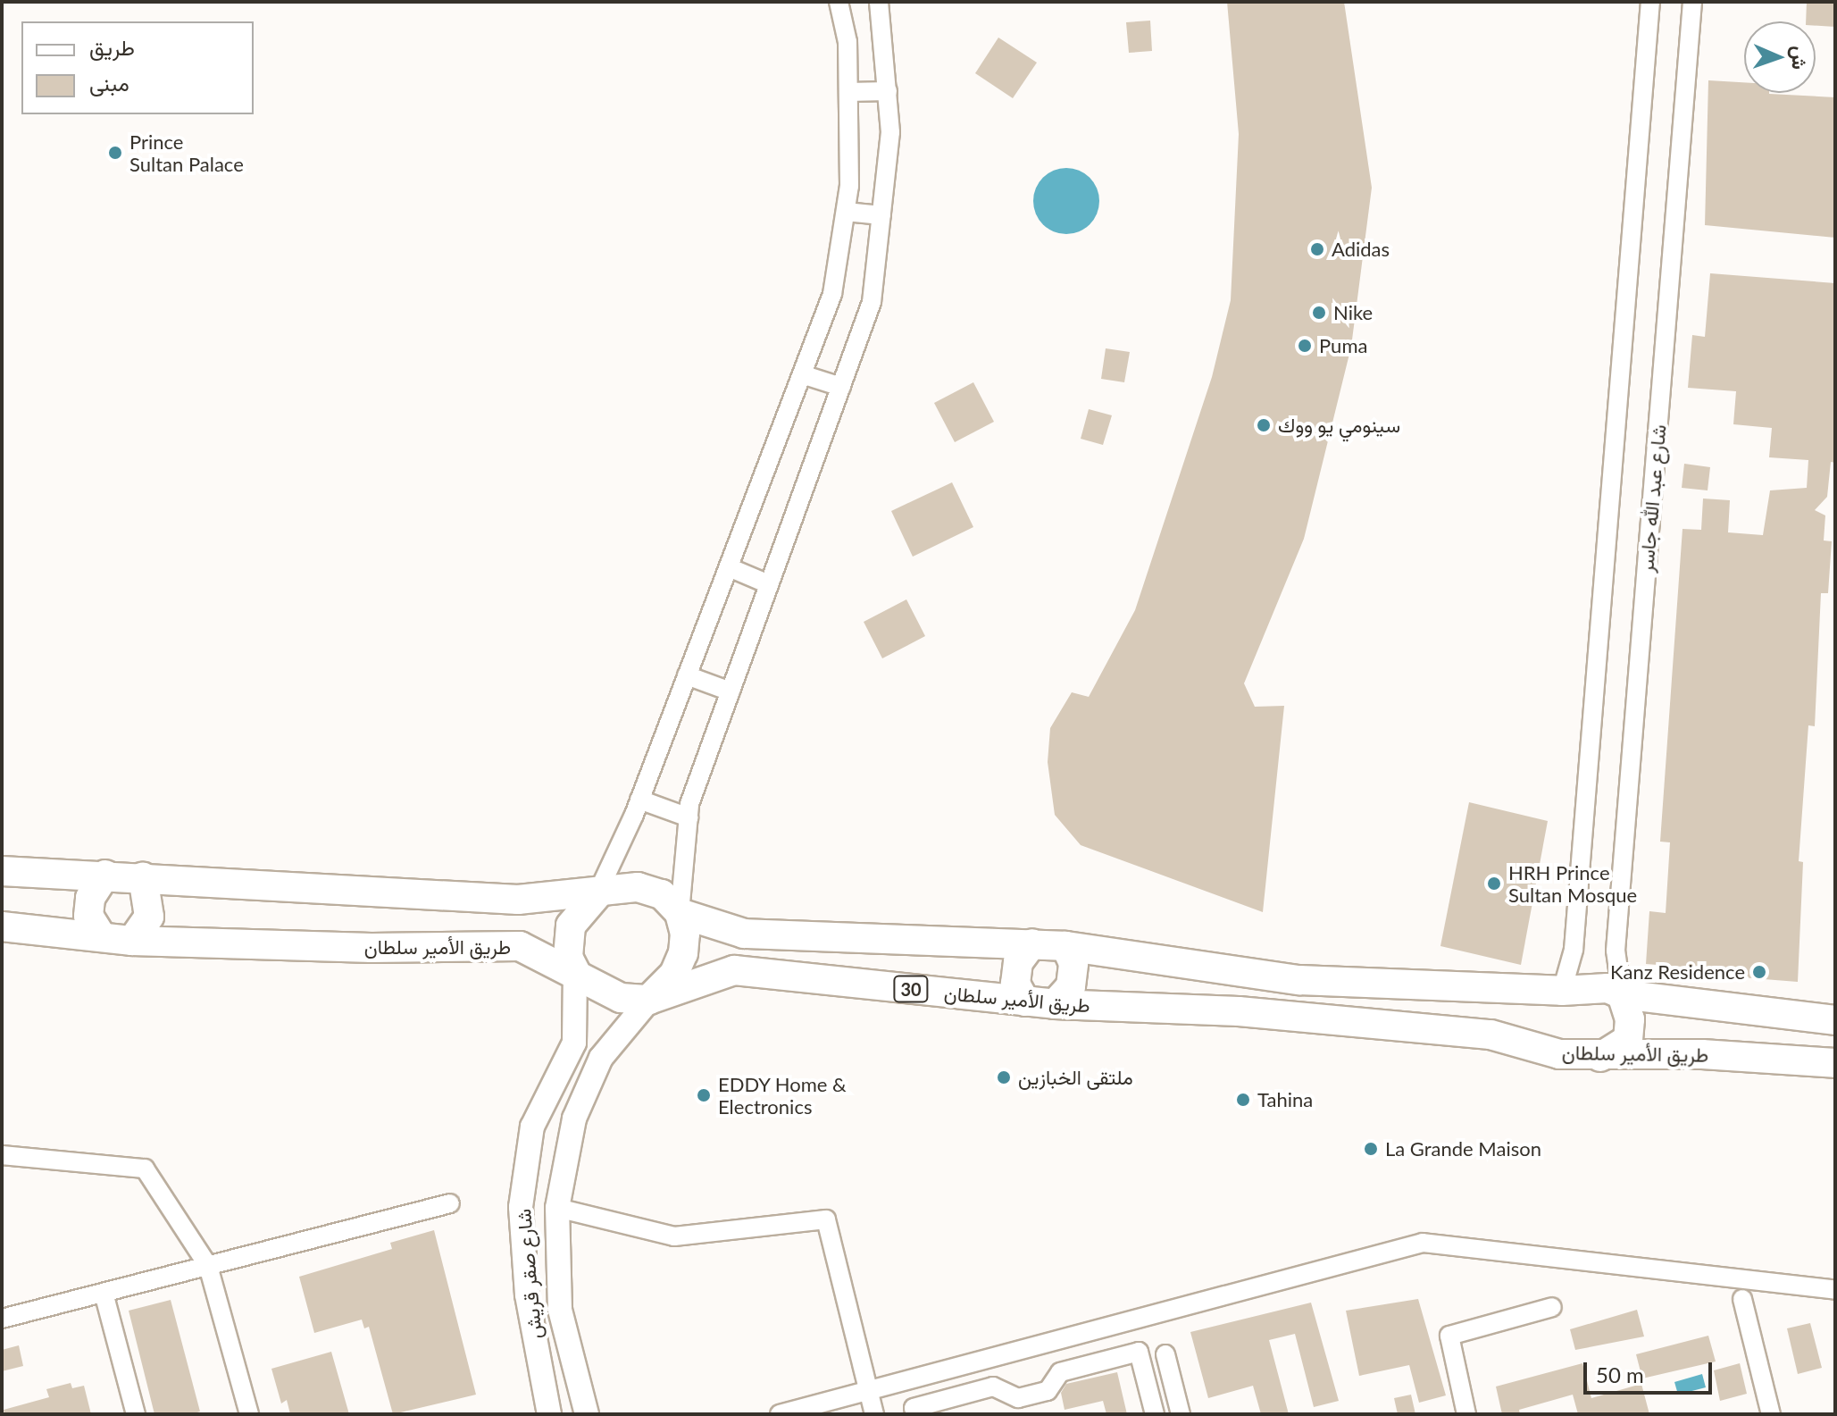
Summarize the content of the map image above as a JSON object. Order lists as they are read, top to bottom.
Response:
{
  "streets": {
    "main road": ["طريق الأمير سلطان", "30"],
    "street": ["شارع عبد الله جاسر", "شارع صقر قريش"]
  },
  "crossings": [
    ["طريق الأمير سلطان", "شارع صقر قريش"]
  ],
  "places": [
    "Prince Sultan Palace",
    "Adidas",
    "Nike",
    "Puma",
    "سينومي يو ووك",
    "HRH Prince Sultan Mosque",
    "Kanz Residence",
    "ملتقى الخبازين",
    "EDDY Home & Electronics",
    "Tahina",
    "La Grande Maison"
  ],
  "legend": ["طريق", "مبنى"],
  "scale_bar": "50 m",
  "north": "right"
}
